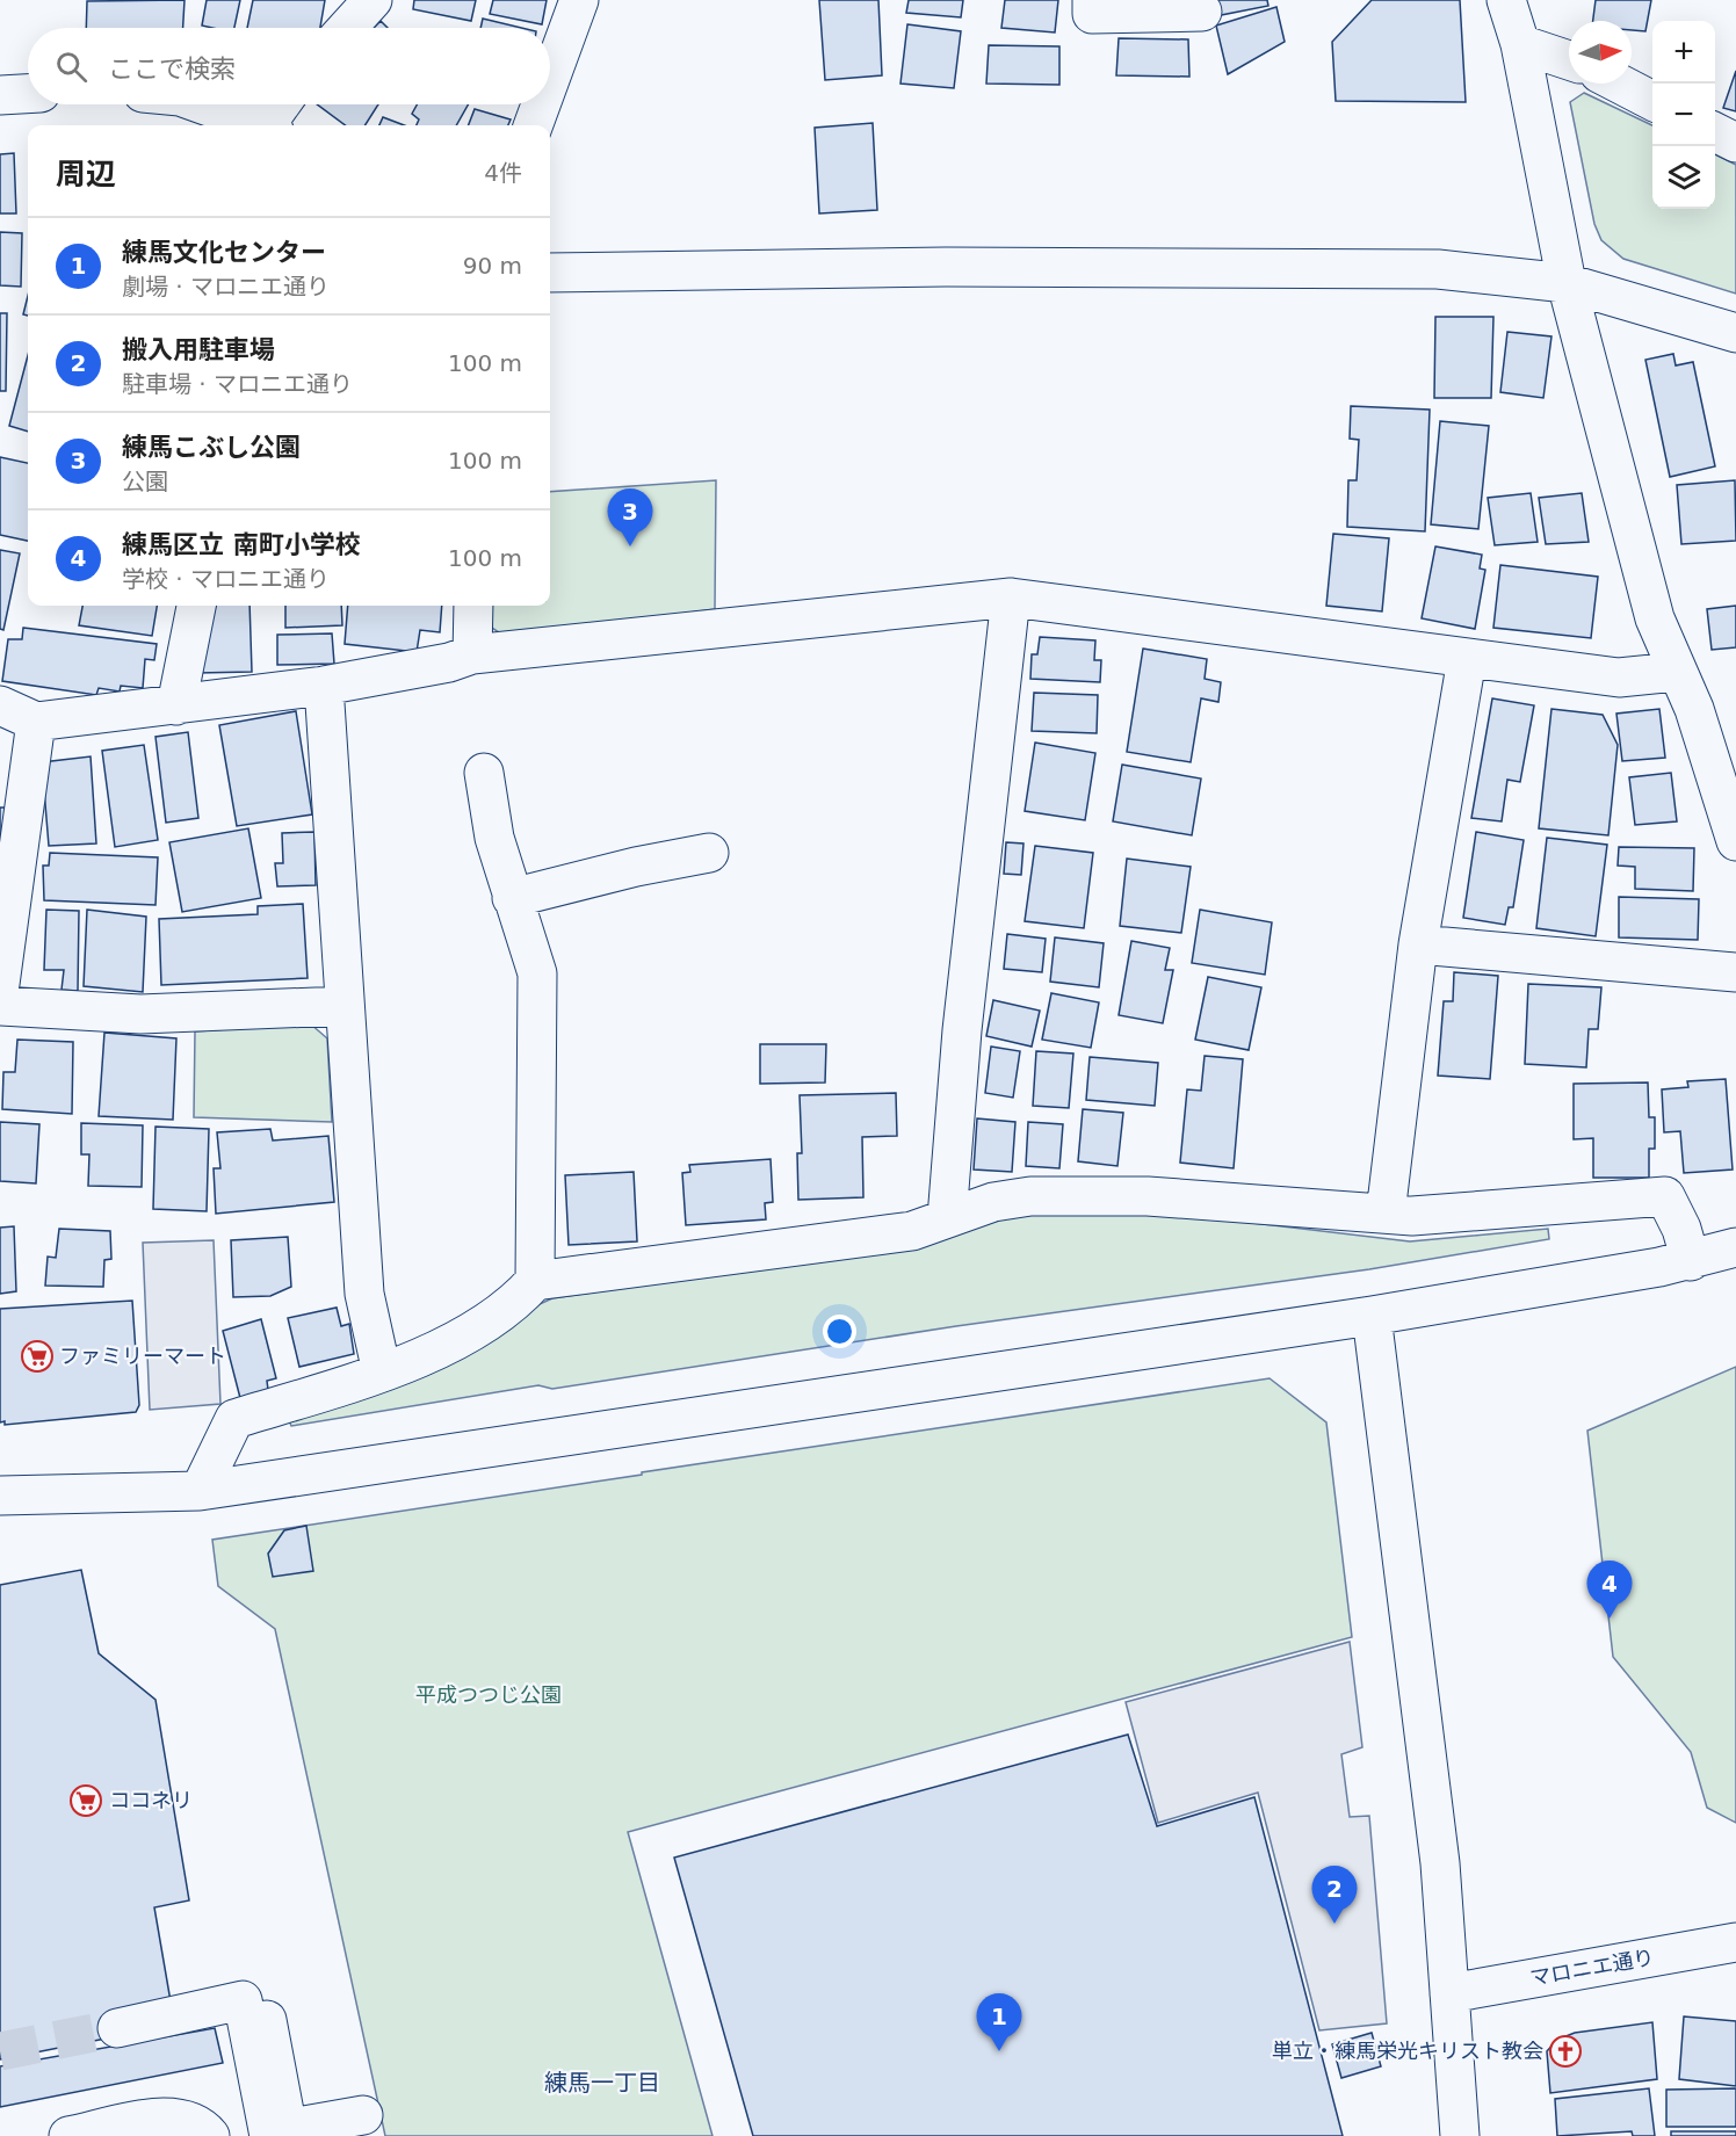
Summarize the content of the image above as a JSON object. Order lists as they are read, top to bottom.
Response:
{
  "streets": {
    "street": ["マロニエ通り"]
  },
  "districts": ["練馬一丁目"],
  "parks": ["平成つつじ公園"],
  "places": {
    "supermarket": ["ファミリーマート", "ココネリ"],
    "church": ["単立・練馬栄光キリスト教会"]
  },
  "north": "right",
  "page": {
    "map_buttons": ["+", "−"],
    "search": "ここで検索",
    "heading": ["周辺", "4件"],
    "list": [
      {
        "mark": "1",
        "name": "練馬文化センター",
        "note": "劇場 · マロニエ通り",
        "value": "90 m"
      },
      {
        "mark": "2",
        "name": "搬入用駐車場",
        "note": "駐車場 · マロニエ通り",
        "value": "100 m"
      },
      {
        "mark": "3",
        "name": "練馬こぶし公園",
        "note": "公園",
        "value": "100 m"
      },
      {
        "mark": "4",
        "name": "練馬区立 南町小学校",
        "note": "学校 · マロニエ通り",
        "value": "100 m"
      }
    ],
    "pins": [
      "3",
      "4",
      "2",
      "1"
    ]
  }
}
